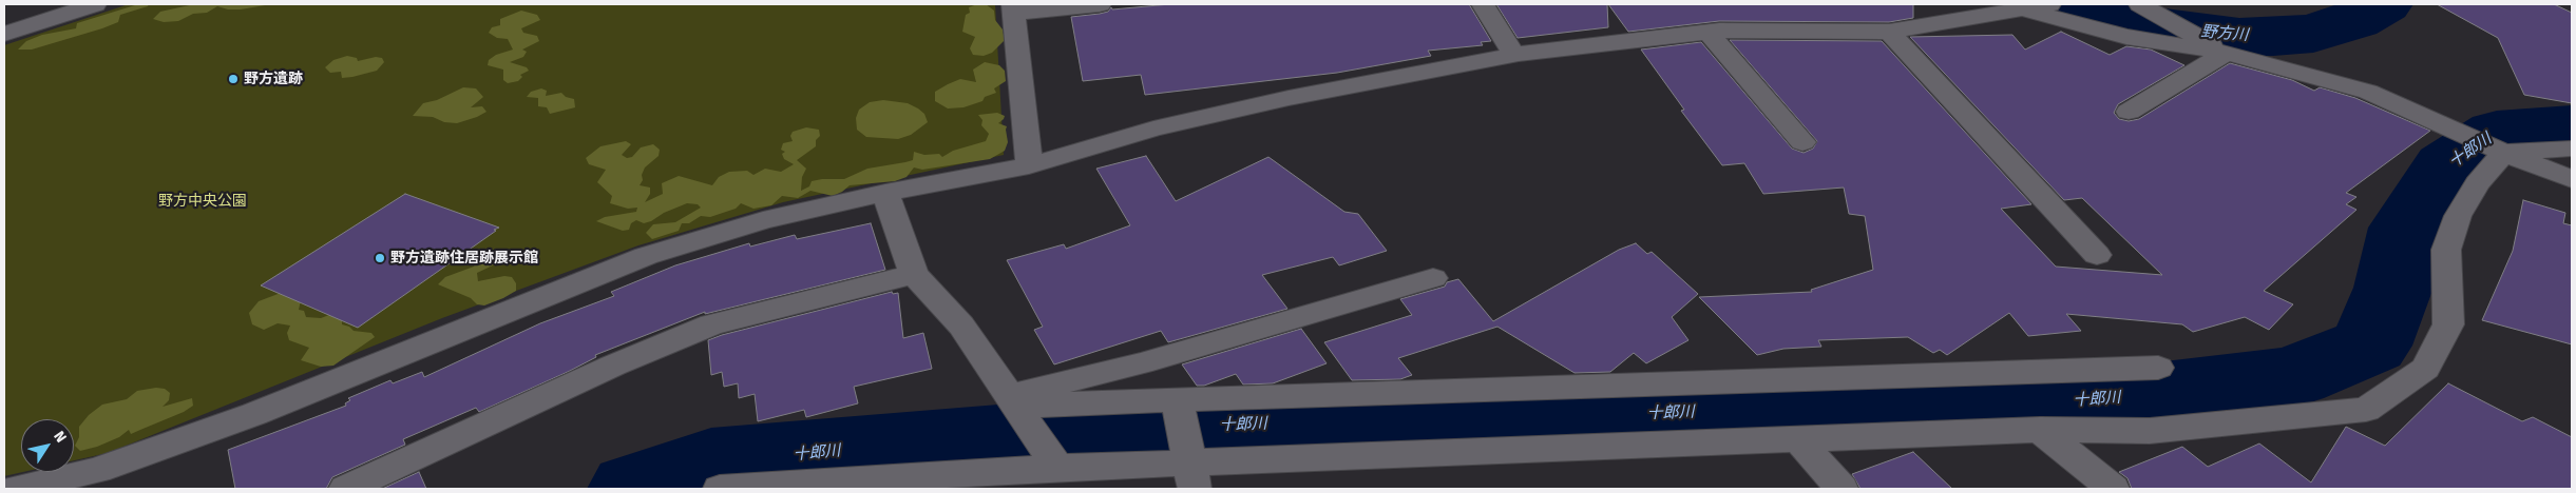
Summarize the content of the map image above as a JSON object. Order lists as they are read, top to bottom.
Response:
{
  "water": ["野方川", "十郎川"],
  "parks": ["野方中央公園"],
  "places": ["野方遺跡", "野方遺跡住居跡展示館"],
  "north": "top right"
}
